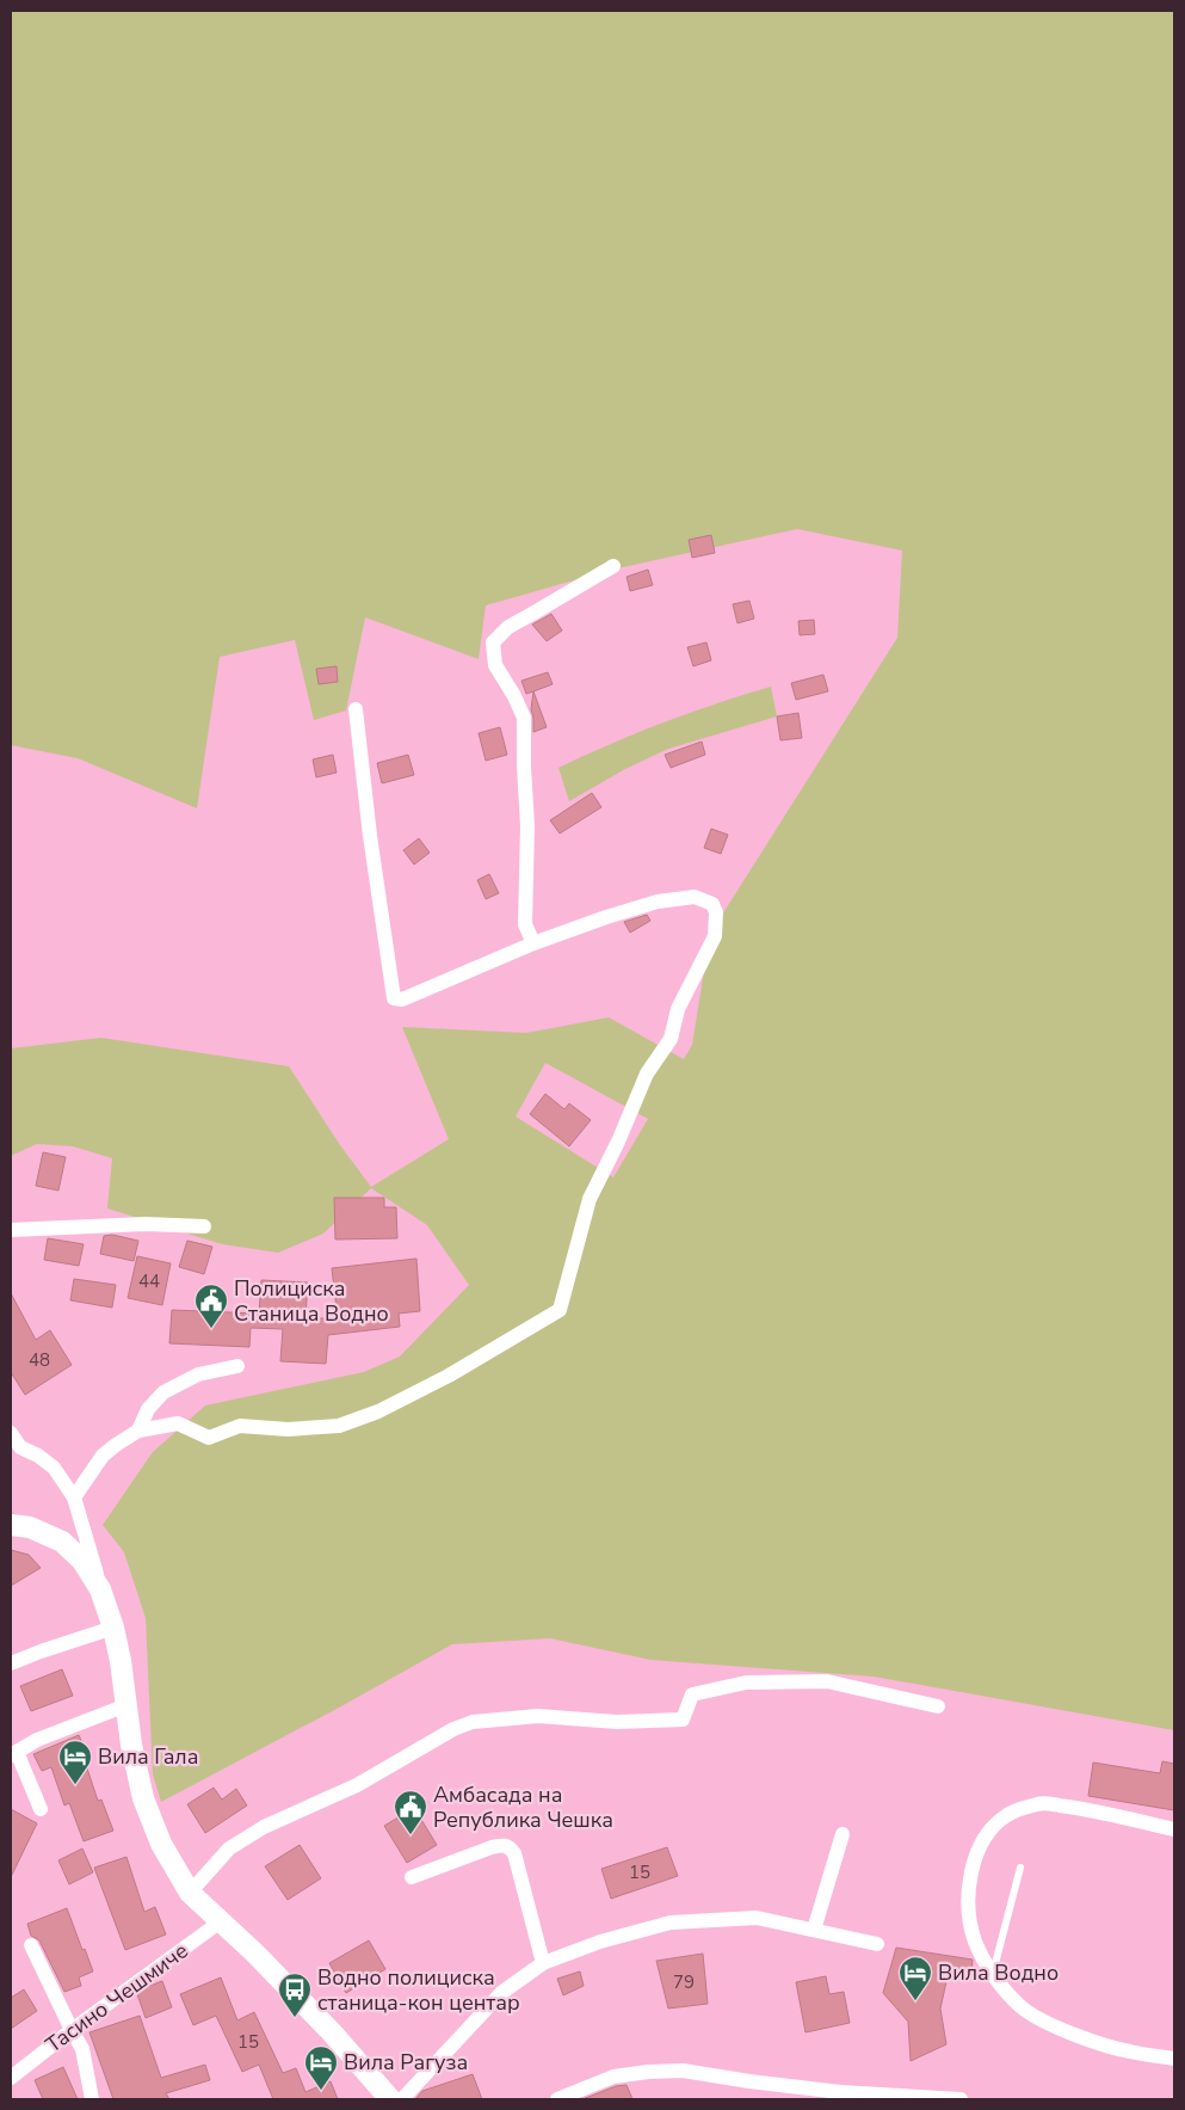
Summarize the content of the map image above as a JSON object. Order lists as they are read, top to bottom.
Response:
{
  "streets": {
    "street": ["Тасино Чешмиче"]
  },
  "places": {
    "public building": ["Полициска Станица Водно", "Амбасада на Република Чешка"],
    "hotel": ["Вила Гала", "Вила Водно", "Вила Рагуза"],
    "bus stop": ["Водно полициска станица-кон центар"]
  },
  "house_numbers": [
    "44",
    "48",
    "15",
    "79",
    "15"
  ]
}
